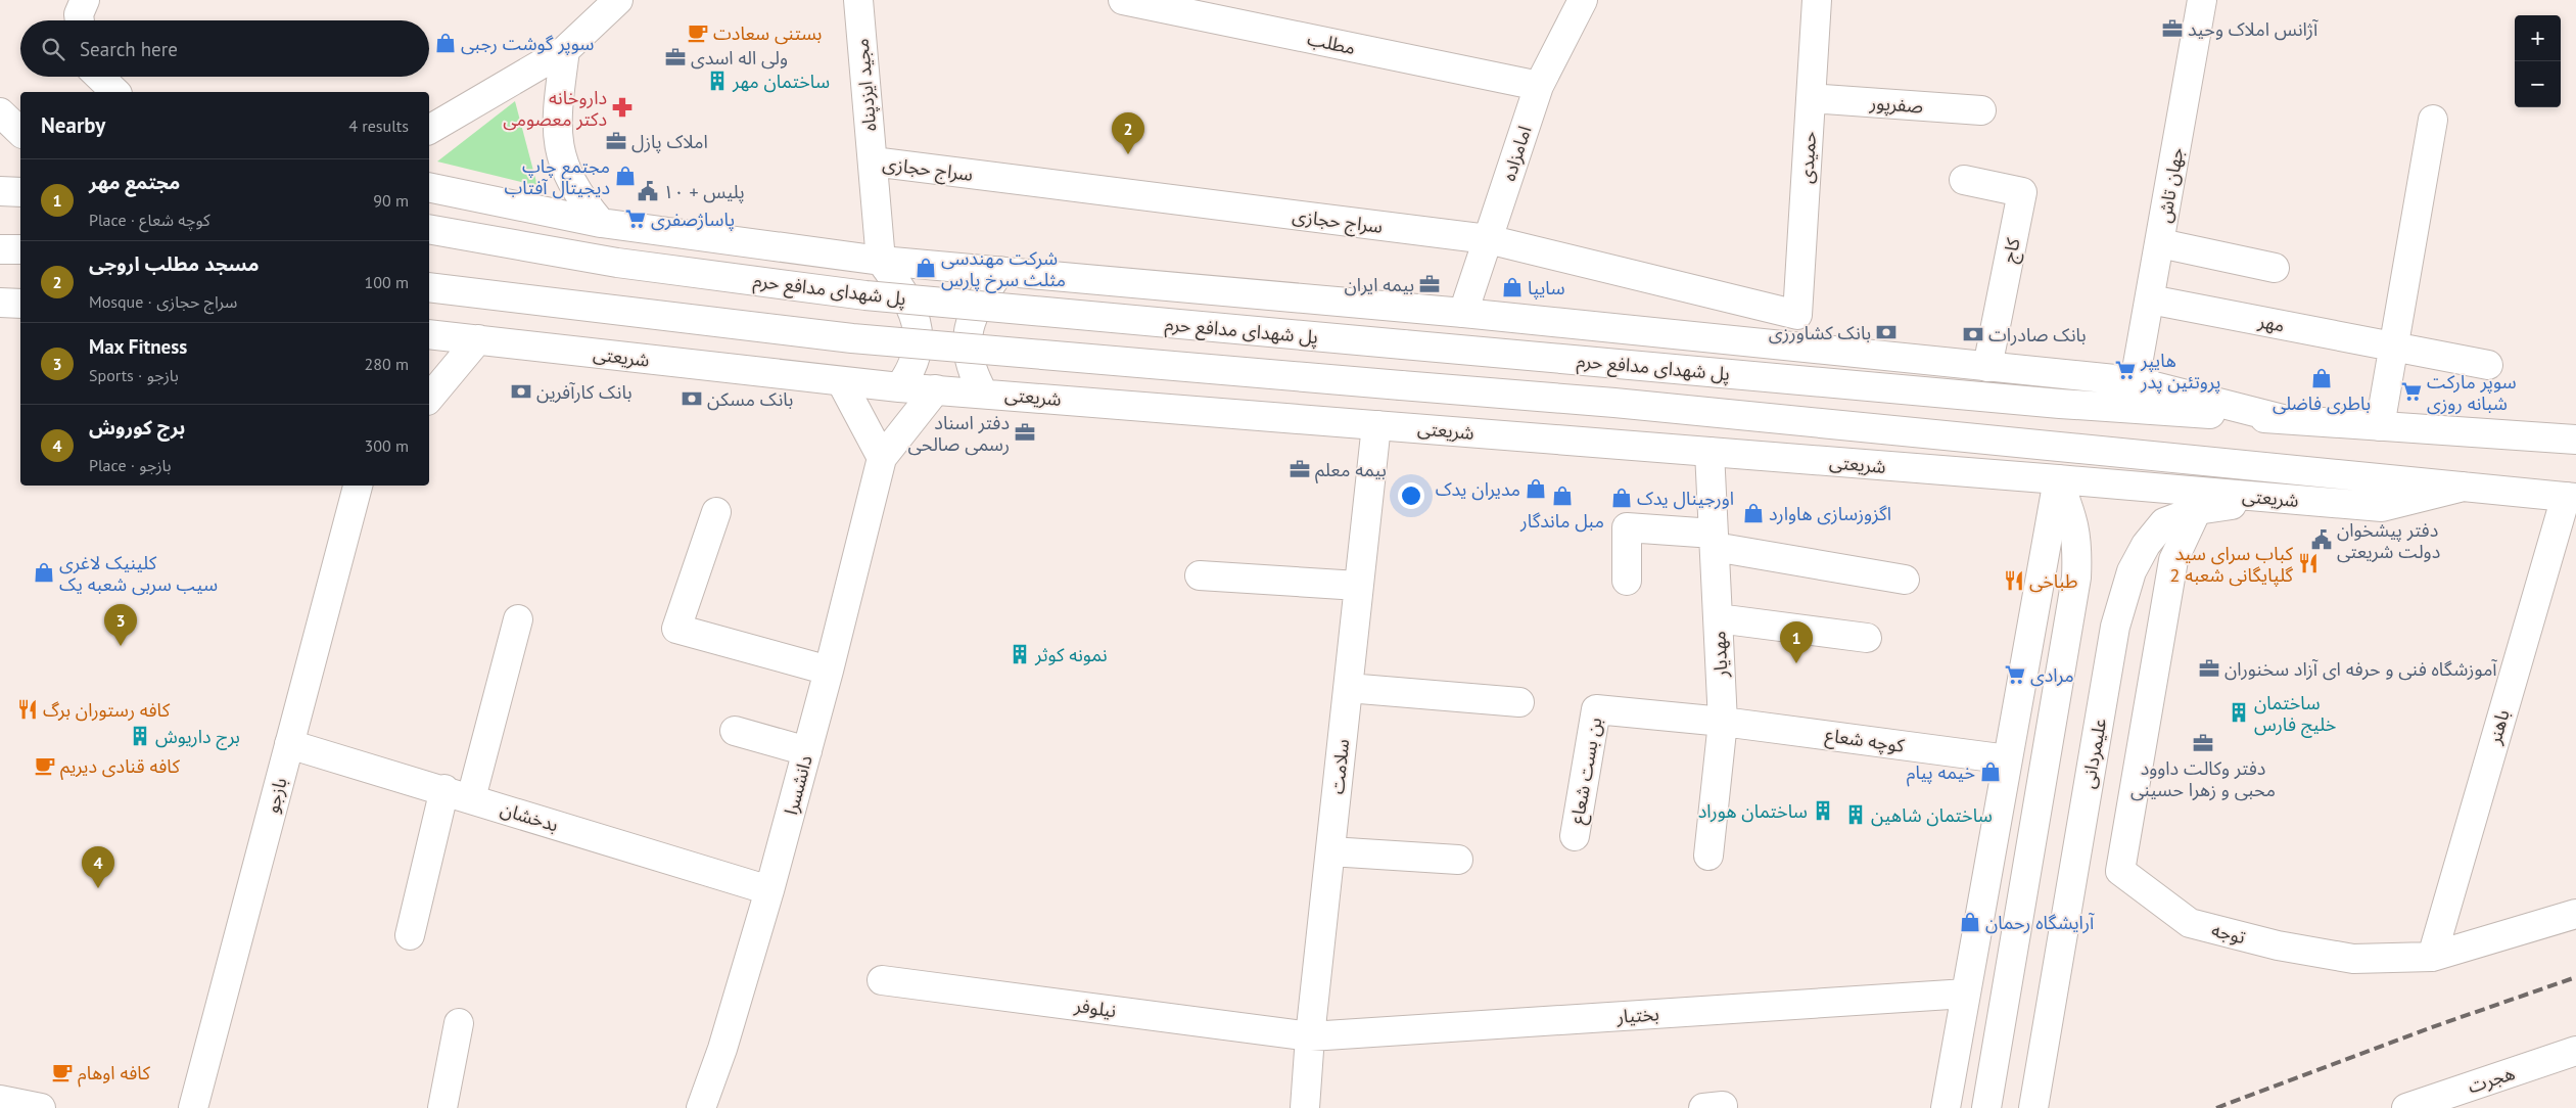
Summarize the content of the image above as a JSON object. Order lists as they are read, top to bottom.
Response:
{
  "streets": {
    "street": [
      "مطلب",
      "مجید ایزدپناه",
      "صفرپور",
      "امامزاده",
      "حمیدی",
      "سراج حجازی",
      "جهان تاش",
      "کاج",
      "پل شهدای مدافع حرم",
      "مهر",
      "شریعتی",
      "مهدیار",
      "باهنر",
      "کوچه شعاع",
      "علیمردانی",
      "سلامت",
      "بن بست شعاع",
      "دانشسرا",
      "بازجو",
      "بدخشان",
      "توجه",
      "نیلوفر",
      "بختیار",
      "هجرت"
    ]
  },
  "crossings": [
    ["مطلب", "امامزاده"],
    ["مجید ایزدپناه", "سراج حجازی"],
    ["صفرپور", "حمیدی"],
    ["امامزاده", "سراج حجازی"],
    ["حمیدی", "سراج حجازی"],
    ["جهان تاش", "مهر"],
    ["شریعتی", "مهدیار"],
    ["شریعتی", "باهنر"],
    ["شریعتی", "علیمردانی"],
    ["شریعتی", "سلامت"],
    ["شریعتی", "دانشسرا"],
    ["مهدیار", "کوچه شعاع"],
    ["مهدیار", "بن بست شعاع"],
    ["باهنر", "توجه"],
    ["کوچه شعاع", "بن بست شعاع"],
    ["علیمردانی", "توجه"],
    ["سلامت", "نیلوفر"],
    ["سلامت", "بختیار"],
    ["دانشسرا", "بدخشان"],
    ["بازجو", "بدخشان"],
    ["نیلوفر", "بختیار"]
  ],
  "places": {
    "office": [
      "آژانس املاک وحید",
      "ولی اله اسدی",
      "املاک پازل",
      "بیمه ایران",
      "دفتر اسناد رسمی صالحی",
      "بیمه معلم",
      "آموزشگاه فنی و حرفه ای آزاد سخنوران",
      "دفتر وکالت داوود محبی و زهرا حسینی"
    ],
    "cafe": ["بستنی سعادت", "کافه قنادی دیریم", "کافه اوهام"],
    "shop": [
      "سوپر گوشت رجبی",
      "مجتمع چاپ دیجیتال آفتاب",
      "شرکت مهندسی مثلث سرخ پارس",
      "سایپا",
      "باطری فاضلی",
      "مدیران یدک",
      "مبل ماندگار",
      "اورجینال یدک",
      "اگزوزسازی هاوارد",
      "کلینیک لاغری سیب سربی شعبه یک",
      "خیمه پیام",
      "آرایشگاه رحمان"
    ],
    "building": [
      "ساختمان مهر",
      "نمونه کوثر",
      "ساختمان خلیج فارس",
      "برج داریوش",
      "ساختمان هوراد",
      "ساختمان شاهین"
    ],
    "pharmacy": ["داروخانه دکتر معصومی"],
    "public building": ["پلیس + ۱۰", "دفتر پیشخوان دولت شریعتی"],
    "supermarket": [
      "پاساژصفری",
      "هایپر پروتئین پدر",
      "سوپر مارکت شبانه روزی",
      "مرادی"
    ],
    "bank": [
      "بانک کشاورزی",
      "بانک صادرات",
      "بانک کارآفرین",
      "بانک مسکن"
    ],
    "restaurant": ["کباب سرای سید گلپایگانی شعبه 2", "طباخی", "کافه رستوران برگ"]
  },
  "page": {
    "map_buttons": ["+", "−"],
    "search": "Search here",
    "heading": ["Nearby", "4 results"],
    "pins": [
      "2",
      "3",
      "1",
      "4"
    ],
    "list": [
      {
        "mark": "1",
        "name": "مجتمع مهر",
        "note": "Place · کوچه شعاع",
        "value": "90 m"
      },
      {
        "mark": "2",
        "name": "مسجد مطلب اروجی",
        "note": "Mosque · سراج حجازی",
        "value": "100 m"
      },
      {
        "mark": "3",
        "name": "Max Fitness",
        "note": "Sports · بازجو",
        "value": "280 m"
      },
      {
        "mark": "4",
        "name": "برج کوروش",
        "note": "Place · بازجو",
        "value": "300 m"
      }
    ]
  }
}
